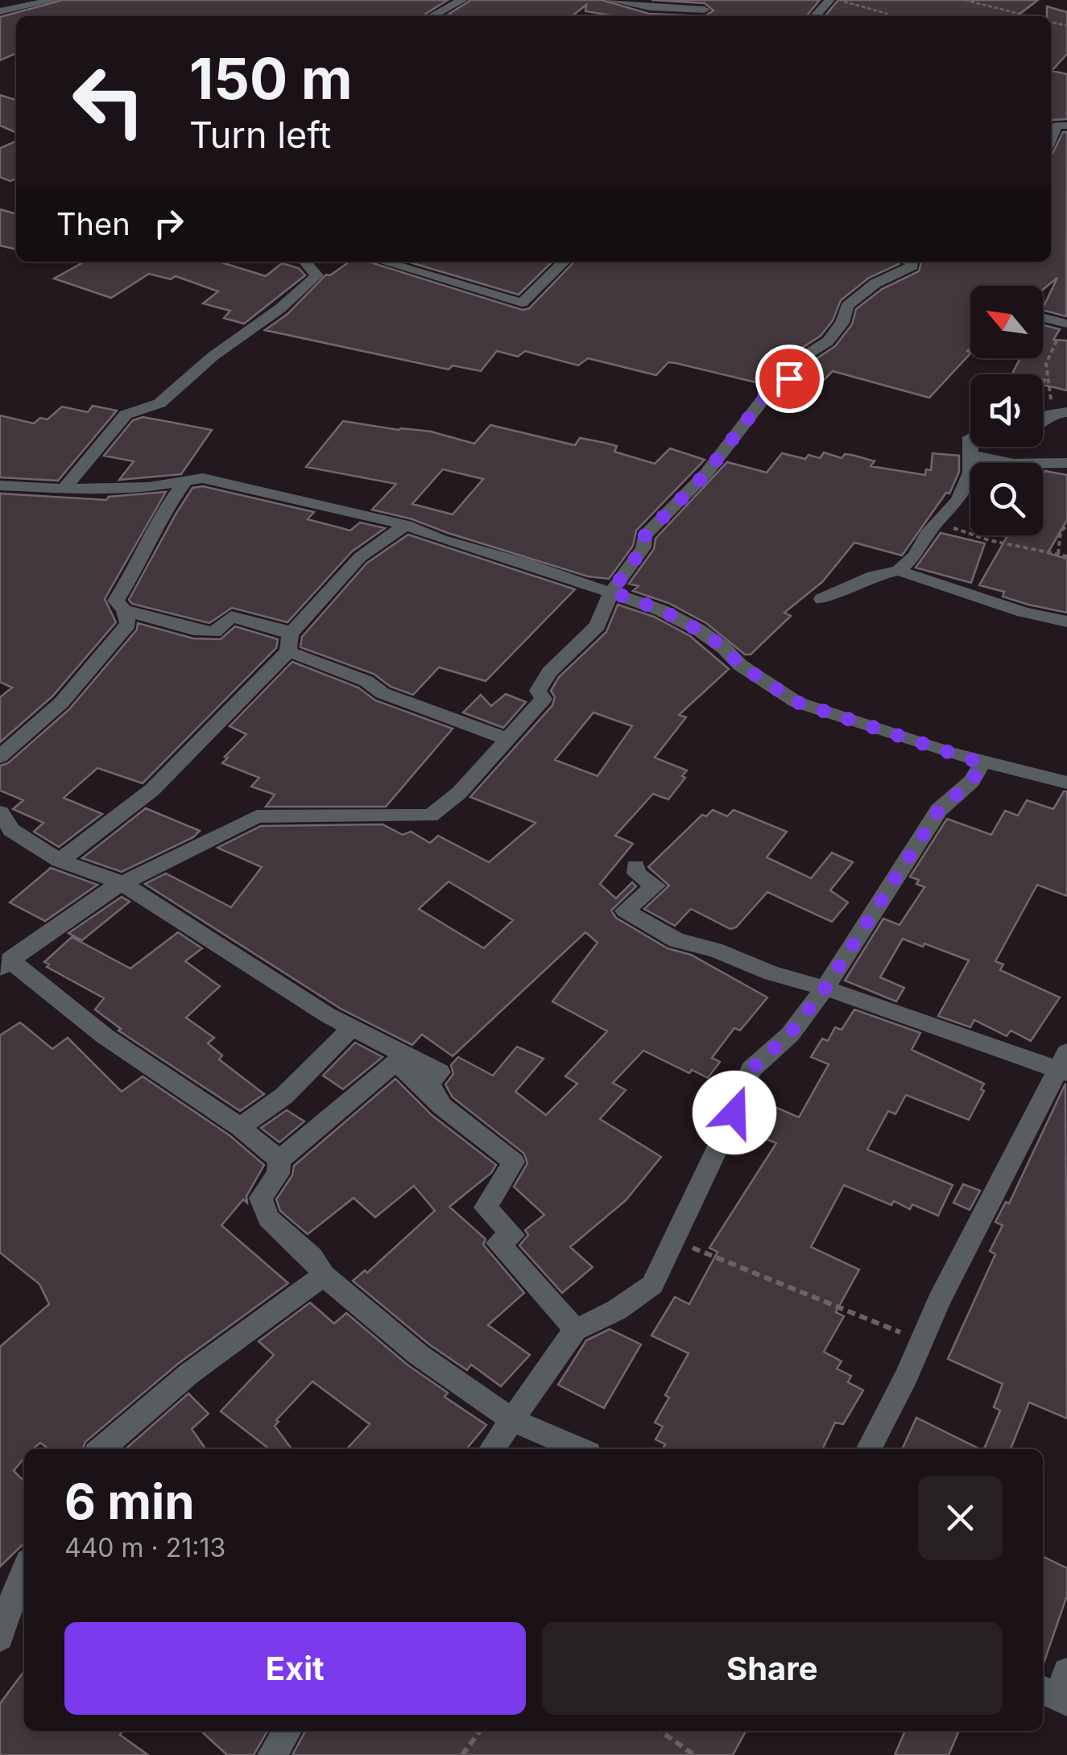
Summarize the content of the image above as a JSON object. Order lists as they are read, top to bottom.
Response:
{
  "north": "top left",
  "page": {
    "turn": ["150 m", "Turn left"],
    "then": "Then",
    "heading": ["6 min", "440 m · 21:13"],
    "buttons": ["Exit", "Share"]
  }
}
